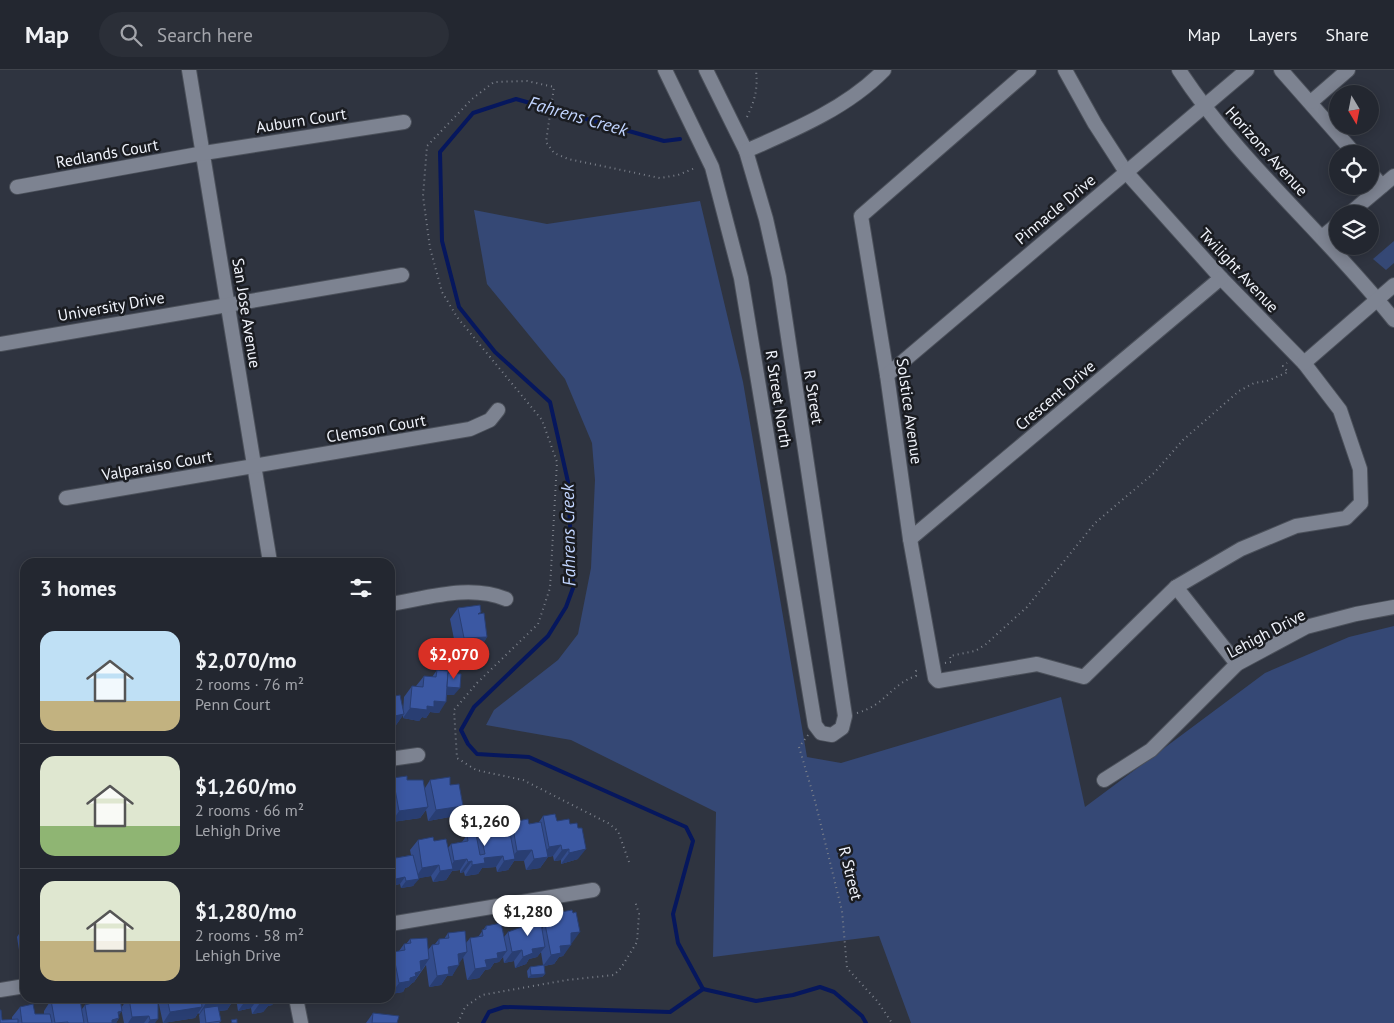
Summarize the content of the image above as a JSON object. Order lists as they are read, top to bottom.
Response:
{
  "streets": {
    "street": [
      "Auburn Court",
      "Horizons Avenue",
      "Redlands Court",
      "Pinnacle Drive",
      "Twilight Avenue",
      "University Drive",
      "San Jose Avenue",
      "Crescent Drive",
      "R Street",
      "R Street North",
      "Solstice Avenue",
      "Clemson Court",
      "Valparaiso Court",
      "Lehigh Drive"
    ]
  },
  "crossings": [
    ["Auburn Court", "Redlands Court"],
    ["Auburn Court", "San Jose Avenue"],
    ["Horizons Avenue", "Pinnacle Drive"],
    ["Redlands Court", "San Jose Avenue"],
    ["Pinnacle Drive", "Twilight Avenue"],
    ["Pinnacle Drive", "Solstice Avenue"],
    ["Twilight Avenue", "Crescent Drive"],
    ["Twilight Avenue", "Solstice Avenue"],
    ["University Drive", "San Jose Avenue"],
    ["San Jose Avenue", "Clemson Court"],
    ["San Jose Avenue", "Valparaiso Court"],
    ["Crescent Drive", "Solstice Avenue"],
    ["R Street", "R Street North"],
    ["Clemson Court", "Valparaiso Court"]
  ],
  "water": ["Fahrens Creek"],
  "north": "bottom",
  "page": {
    "header": "Map",
    "search": "Search here",
    "nav": ["Map", "Layers", "Share"],
    "heading": "3 homes",
    "list": [
      {
        "name": "$2,070/mo",
        "note": "2 rooms · 76 m² · Penn Court"
      },
      {
        "name": "$1,260/mo",
        "note": "2 rooms · 66 m² · Lehigh Drive"
      },
      {
        "name": "$1,280/mo",
        "note": "2 rooms · 58 m² · Lehigh Drive"
      }
    ],
    "price": ["$2,070", "$1,260", "$1,280"]
  }
}
